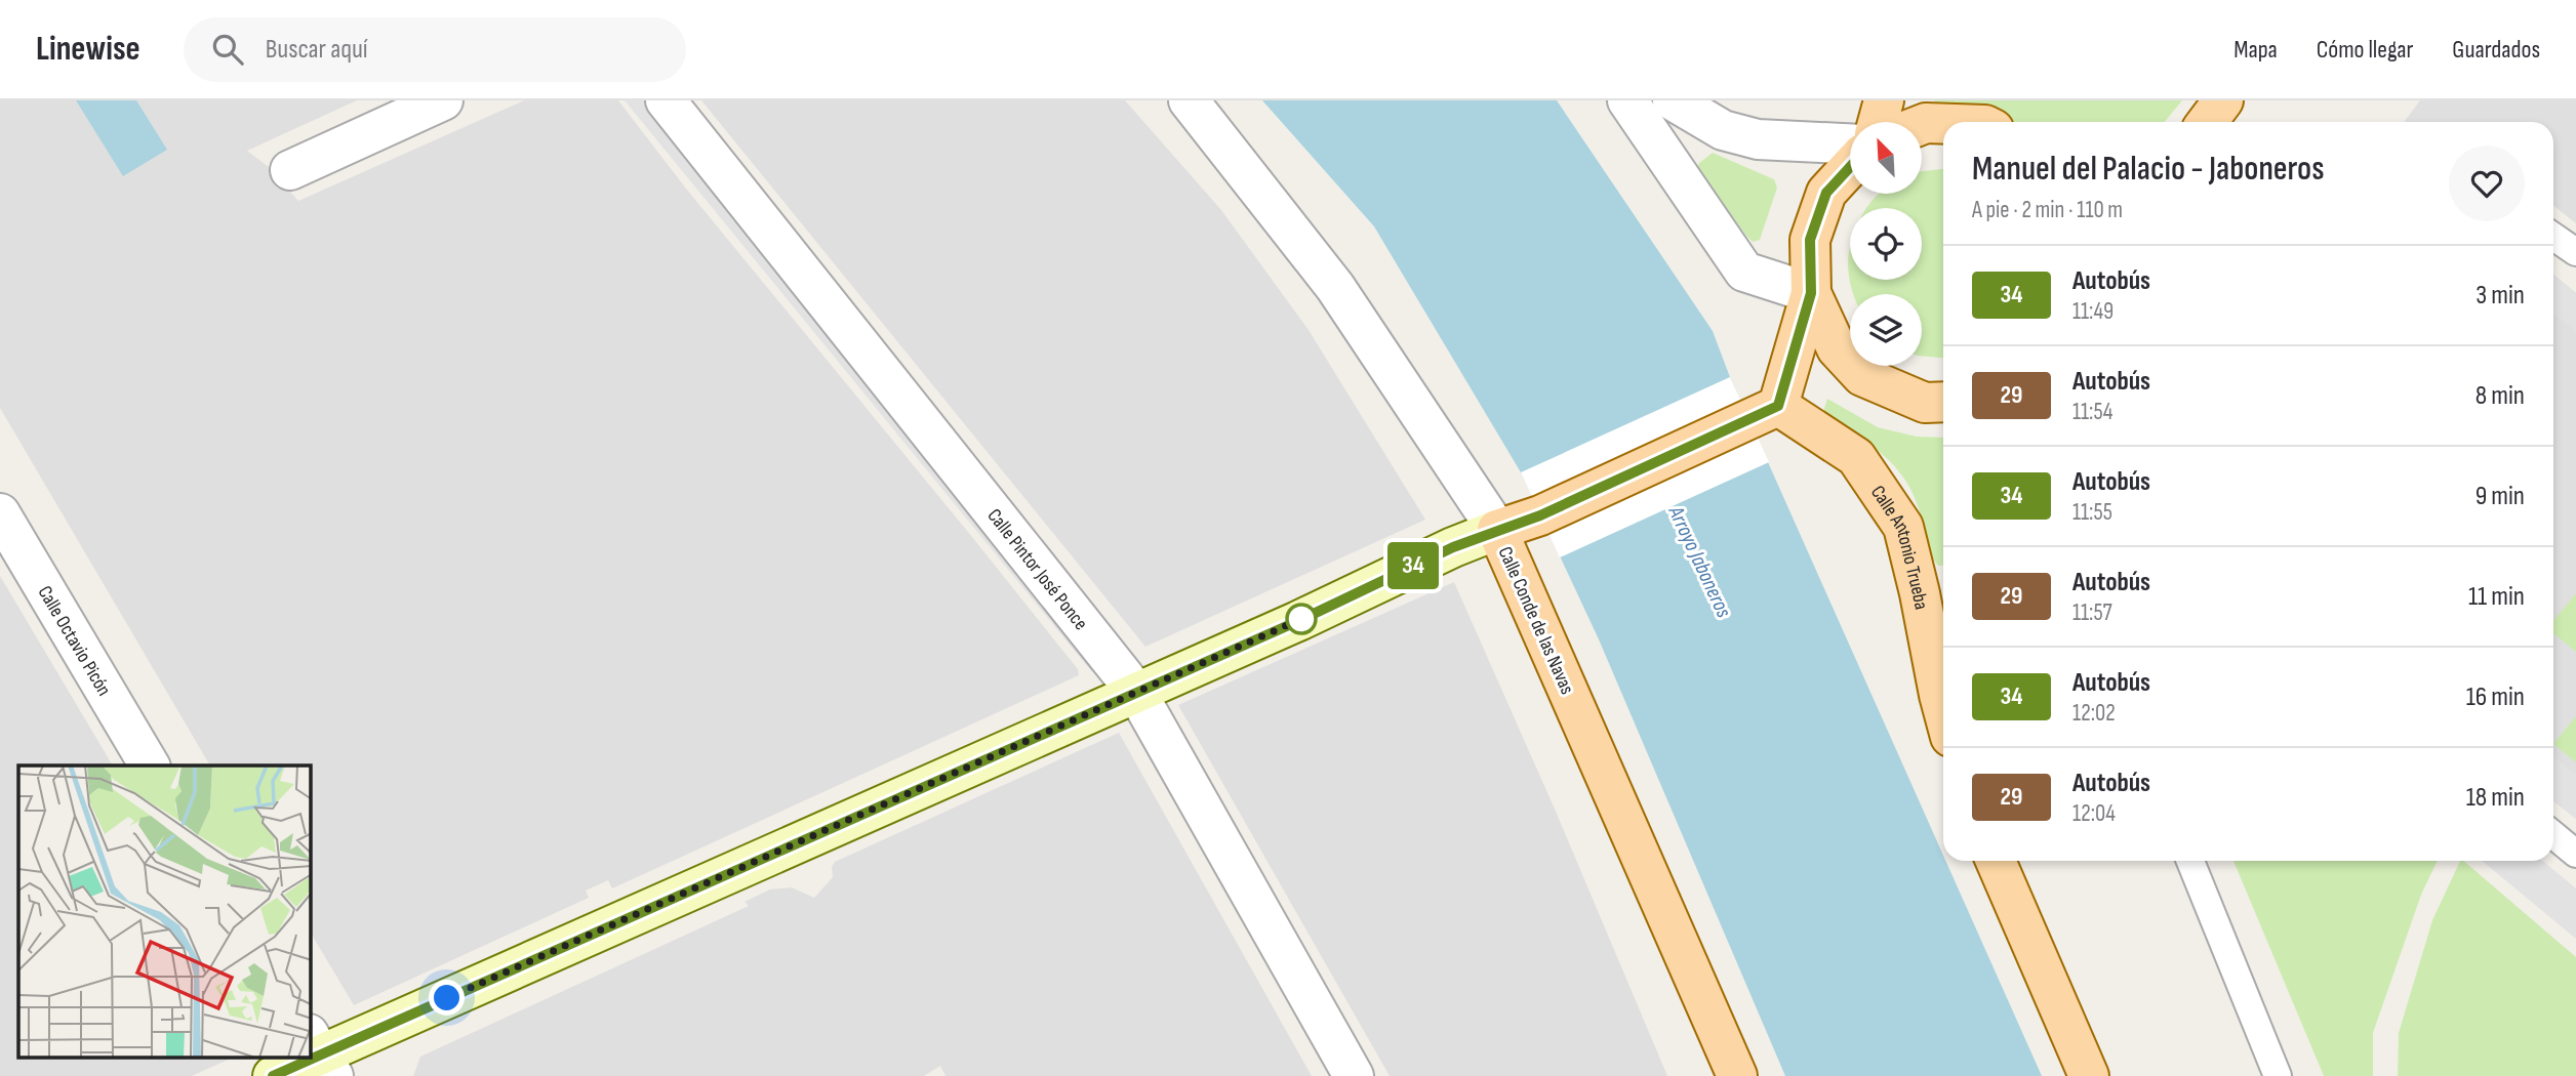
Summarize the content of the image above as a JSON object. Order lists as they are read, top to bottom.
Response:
{
  "streets": {
    "main road": ["Calle Antonio Trueba", "Calle Conde de las Navas"],
    "street": ["Calle Pintor José Ponce", "Calle Octavio Picón"]
  },
  "water": ["Arroyo Jaboneros"],
  "lines": ["bus line 34"],
  "north": "top left",
  "page": {
    "header": "Linewise",
    "search": "Buscar aquí",
    "nav": ["Mapa", "Cómo llegar", "Guardados"],
    "on_map": "34",
    "heading": ["Manuel del Palacio - Jaboneros", "A pie · 2 min · 110 m"],
    "list": [
      {
        "mark": "34",
        "name": "Autobús",
        "note": "11:49",
        "value": "3 min"
      },
      {
        "mark": "29",
        "name": "Autobús",
        "note": "11:54",
        "value": "8 min"
      },
      {
        "mark": "34",
        "name": "Autobús",
        "note": "11:55",
        "value": "9 min"
      },
      {
        "mark": "29",
        "name": "Autobús",
        "note": "11:57",
        "value": "11 min"
      },
      {
        "mark": "34",
        "name": "Autobús",
        "note": "12:02",
        "value": "16 min"
      },
      {
        "mark": "29",
        "name": "Autobús",
        "note": "12:04",
        "value": "18 min"
      }
    ]
  }
}
